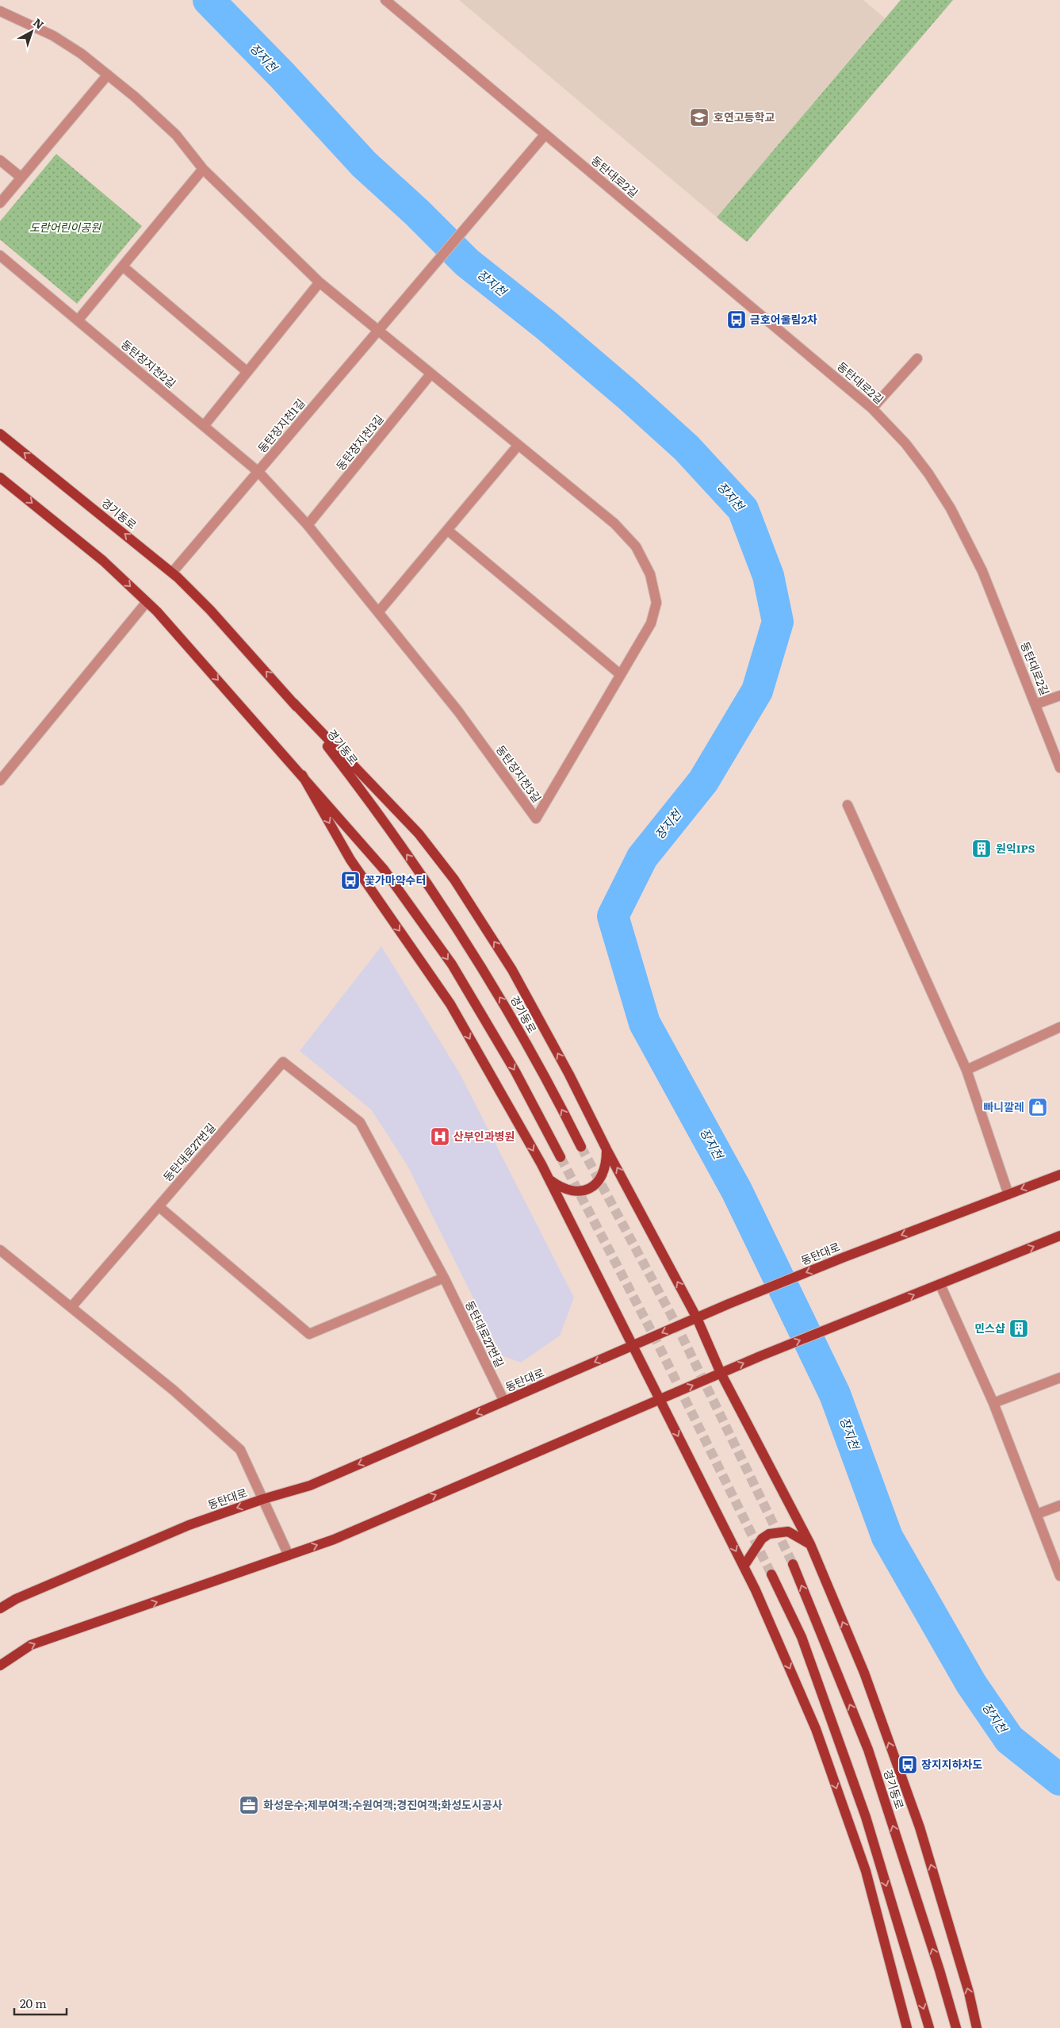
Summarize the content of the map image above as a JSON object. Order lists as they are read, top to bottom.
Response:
{
  "streets": {
    "main road": ["경기동로", "동탄대로"],
    "street": [
      "동탄대로2길",
      "동탄장지천2길",
      "동탄장지천1길",
      "동탄장지천3길",
      "동탄대로27번길"
    ]
  },
  "crossings": [
    ["동탄대로2길", "동탄장지천1길"],
    ["동탄장지천2길", "동탄장지천1길"],
    ["동탄장지천2길", "동탄장지천3길"],
    ["동탄장지천1길", "동탄장지천3길"],
    ["동탄장지천1길", "경기동로"],
    ["동탄대로27번길", "동탄대로"]
  ],
  "water": ["장지천"],
  "parks": ["도란어린이공원"],
  "places": {
    "school or university": ["호연고등학교"],
    "bus stop": ["금호어울림2차", "꽃가마약수터", "장지지하차도"],
    "building": ["원익IPS", "민스샵"],
    "shop": ["빠니깔레"],
    "hospital": ["산부인과병원"],
    "office": ["화성운수;제부여객;수원여객;경진여객;화성도시공사"]
  },
  "scale_bar": "20 m",
  "north": "top right"
}
